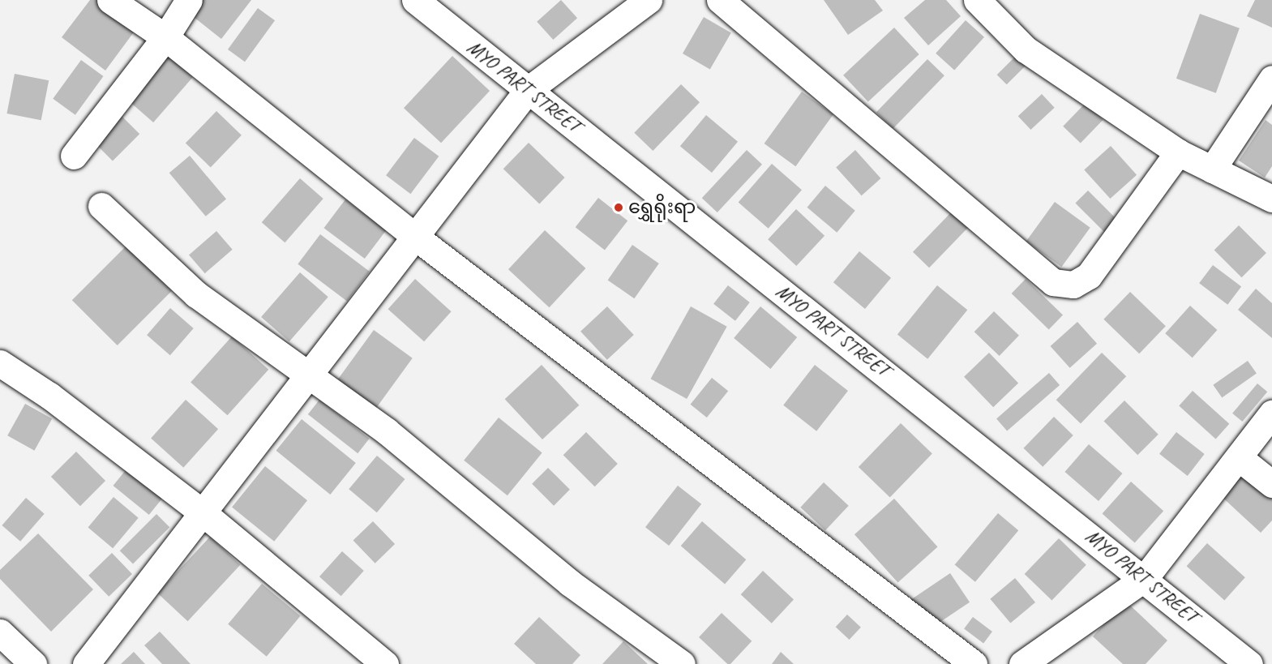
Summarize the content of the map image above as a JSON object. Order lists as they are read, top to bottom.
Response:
{
  "streets": {
    "street": ["MYO PART STREET"]
  },
  "places": ["ရွှေရိုးရာ"]
}
